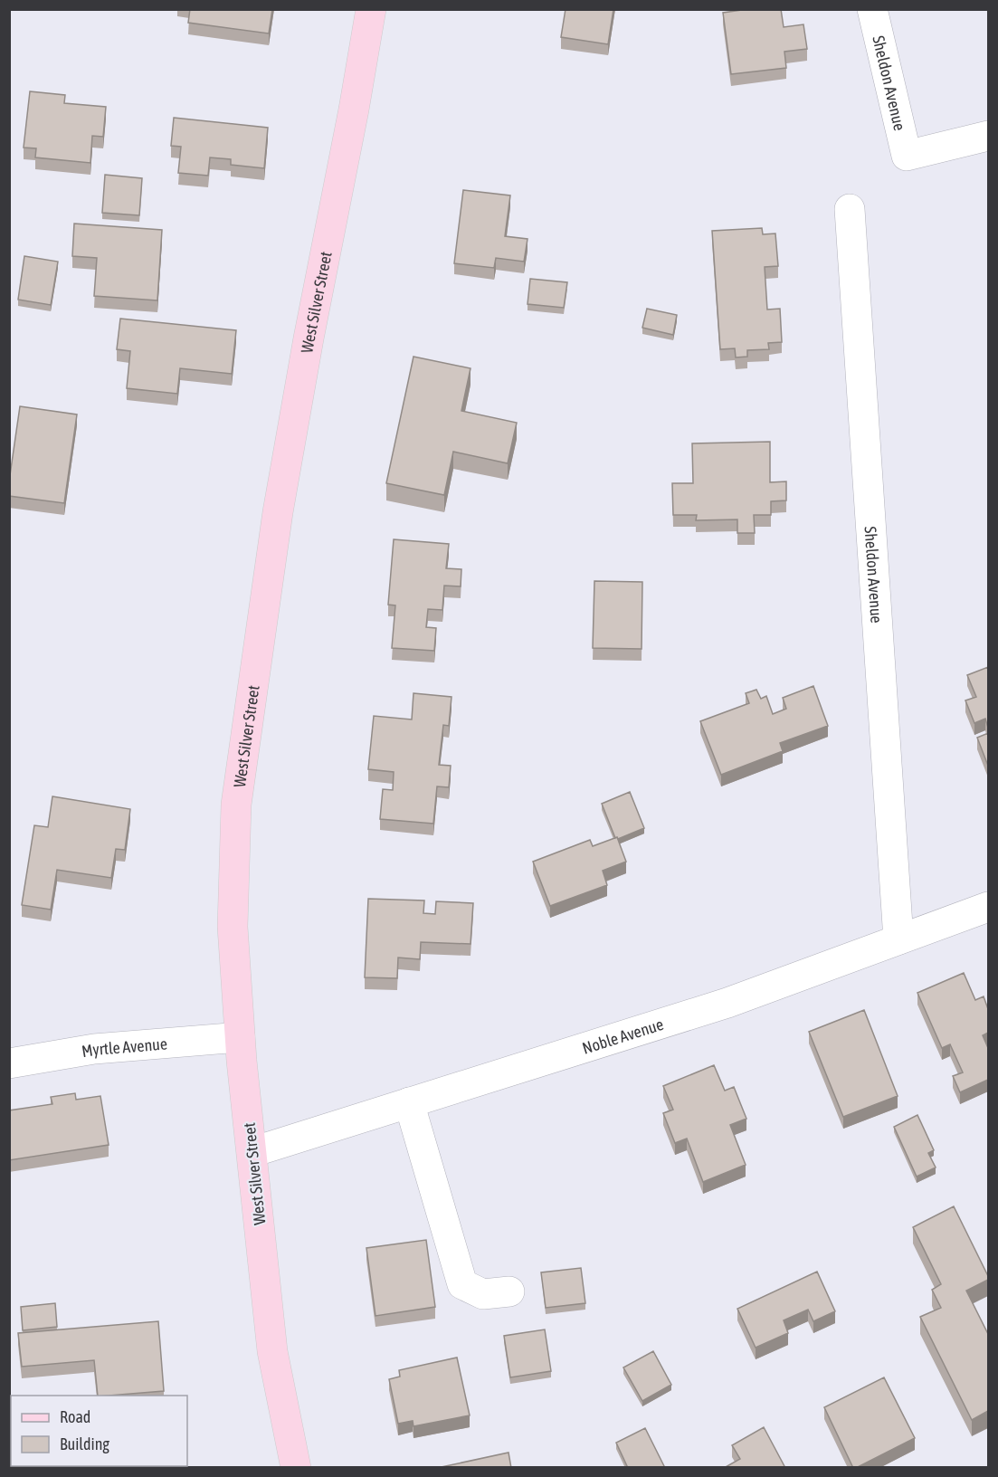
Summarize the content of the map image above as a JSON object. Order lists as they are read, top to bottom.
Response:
{
  "streets": {
    "main road": ["West Silver Street"],
    "street": ["Sheldon Avenue", "Noble Avenue", "Myrtle Avenue"]
  },
  "crossings": [
    ["Sheldon Avenue", "Noble Avenue"],
    ["West Silver Street", "Noble Avenue"],
    ["West Silver Street", "Myrtle Avenue"]
  ],
  "legend": ["Road", "Building"]
}
